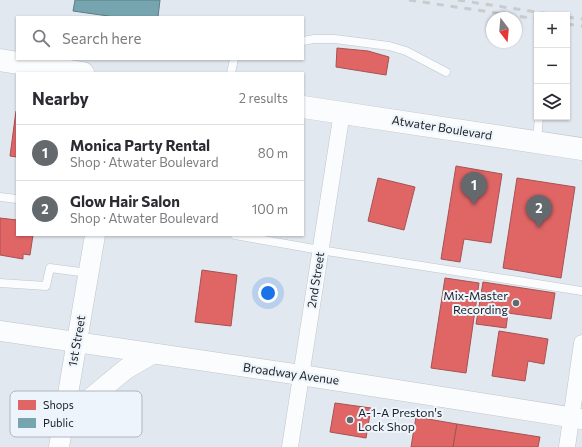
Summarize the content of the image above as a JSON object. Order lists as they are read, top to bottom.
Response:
{
  "streets": {
    "main road": ["Atwater Boulevard"],
    "street": ["2nd Street", "1st Street", "Broadway Avenue"]
  },
  "crossings": [
    ["Atwater Boulevard", "2nd Street"],
    ["2nd Street", "Broadway Avenue"],
    ["1st Street", "Broadway Avenue"]
  ],
  "places": ["Mix-Master Recording", "A-1-A Preston's Lock Shop"],
  "legend": ["Shops", "Public"],
  "north": "bottom",
  "page": {
    "map_buttons": ["+", "−"],
    "search": "Search here",
    "heading": ["Nearby", "2 results"],
    "list": [
      {
        "mark": "1",
        "name": "Monica Party Rental",
        "note": "Shop · Atwater Boulevard",
        "value": "80 m"
      },
      {
        "mark": "2",
        "name": "Glow Hair Salon",
        "note": "Shop · Atwater Boulevard",
        "value": "100 m"
      }
    ],
    "pins": ["1", "2"]
  }
}
